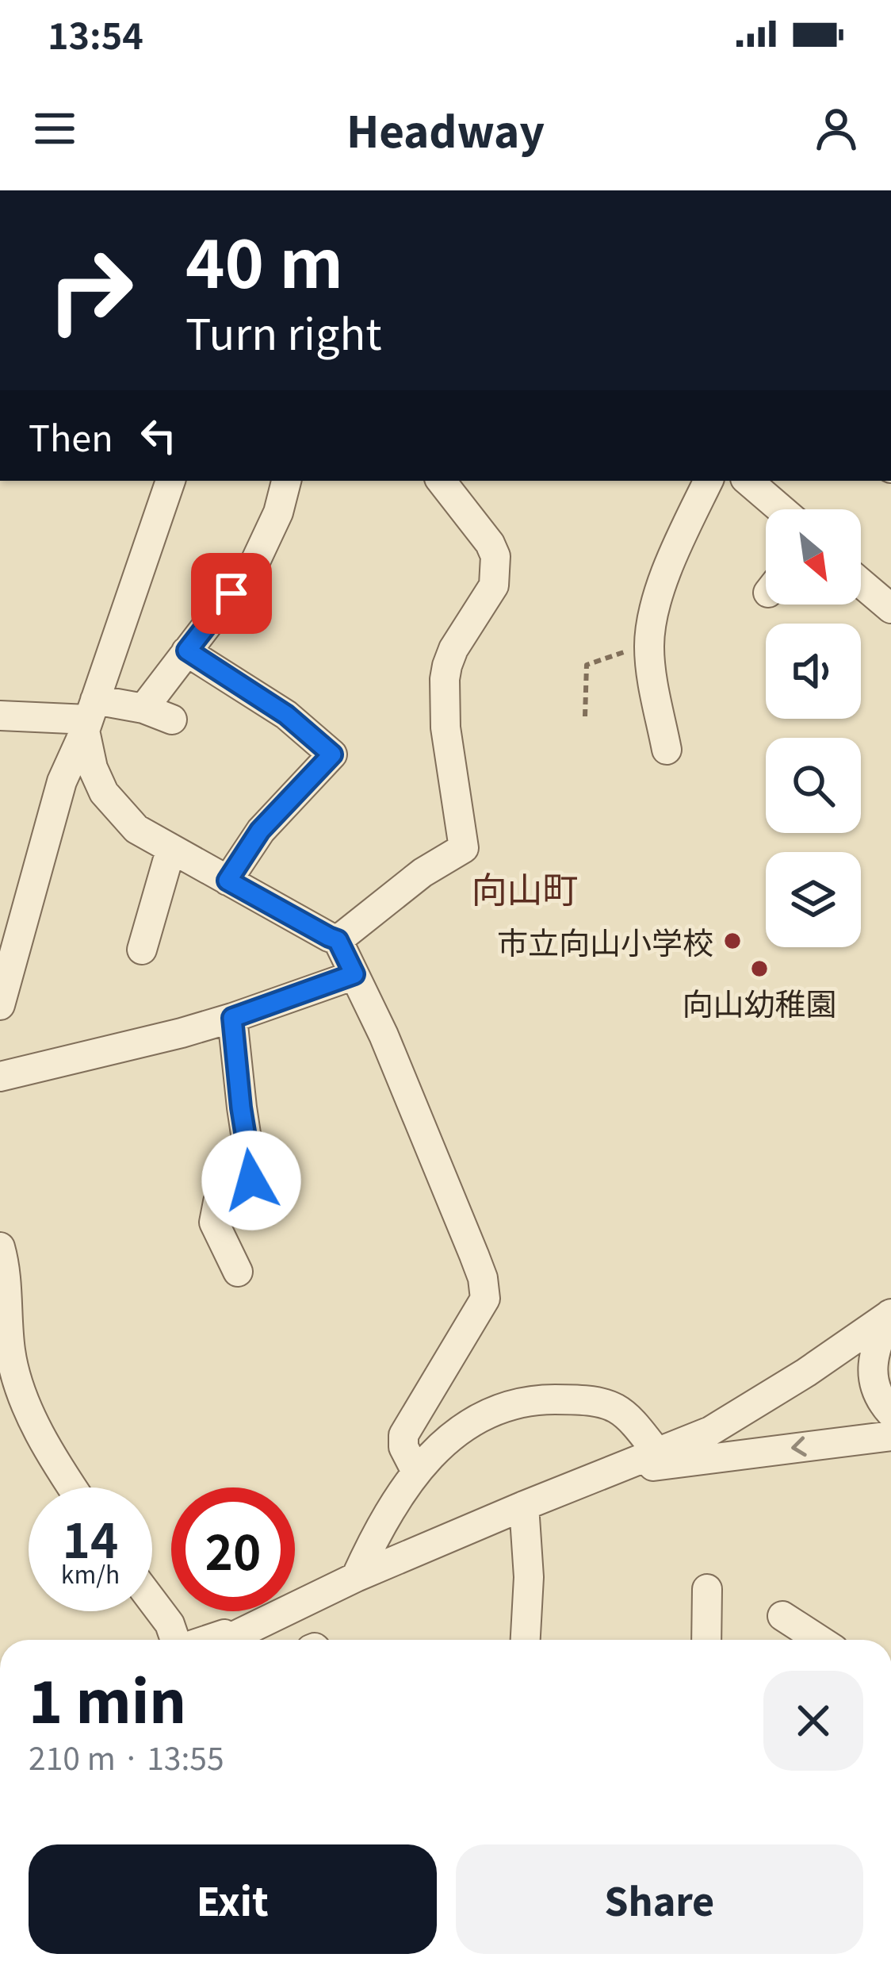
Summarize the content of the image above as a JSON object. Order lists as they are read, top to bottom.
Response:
{
  "districts": ["向山町"],
  "places": ["市立向山小学校", "向山幼稚園"],
  "north": "bottom right",
  "page": {
    "status": "13:54",
    "header": "Headway",
    "turn": ["40 m", "Turn right"],
    "then": "Then",
    "speed": "14 km/h",
    "limit": "20",
    "heading": ["1 min", "210 m · 13:55"],
    "buttons": ["Exit", "Share"]
  }
}
